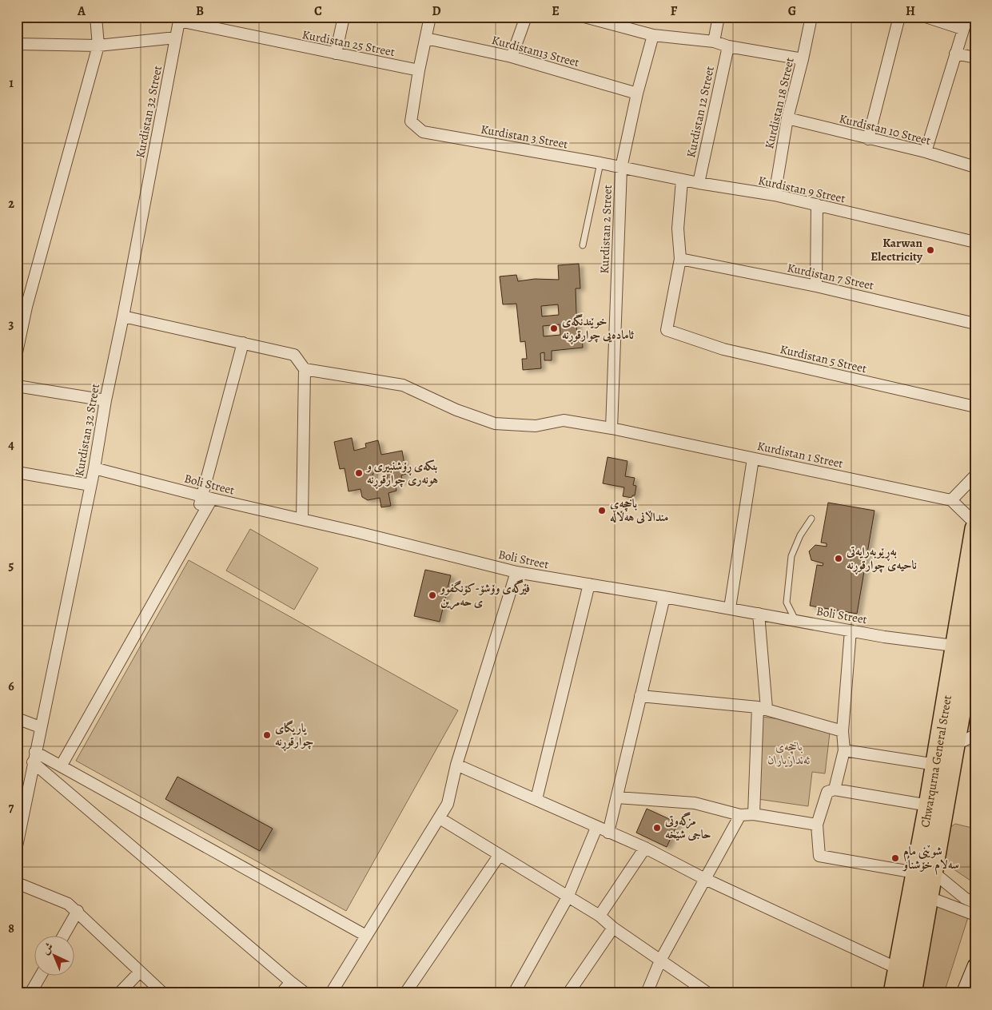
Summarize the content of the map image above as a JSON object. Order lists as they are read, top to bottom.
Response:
{
  "streets": {
    "highway": ["Chwarqurna General Street"],
    "street": [
      "Kurdistan 25 Street",
      "Kurdistan13 Street",
      "Kurdistan 18 Street",
      "Kurdistan 32 Street",
      "Kurdistan 12 Street",
      "Kurdistan 10 Street",
      "Kurdistan 3 Street",
      "Kurdistan 9 Street",
      "Kurdistan 2 Street",
      "Kurdistan 7 Street",
      "Kurdistan 5 Street",
      "Kurdistan 1 Street",
      "Boli Street"
    ]
  },
  "crossings": [
    ["Kurdistan 25 Street", "Kurdistan 32 Street"],
    ["Kurdistan 25 Street", "Kurdistan 3 Street"],
    ["Kurdistan13 Street", "Kurdistan 2 Street"],
    ["Kurdistan 18 Street", "Kurdistan 10 Street"],
    ["Kurdistan 18 Street", "Kurdistan 9 Street"],
    ["Kurdistan 32 Street", "Boli Street"],
    ["Kurdistan 12 Street", "Kurdistan 9 Street"],
    ["Kurdistan 3 Street", "Kurdistan 9 Street"],
    ["Kurdistan 3 Street", "Kurdistan 2 Street"],
    ["Kurdistan 9 Street", "Kurdistan 2 Street"],
    ["Kurdistan 2 Street", "Kurdistan 1 Street"],
    ["Kurdistan 7 Street", "Kurdistan 5 Street"],
    ["Boli Street", "Chwarqurna General Street"]
  ],
  "parks": ["باخچەی ئەندازیاران"],
  "places": [
    "Karwan Electricity",
    "خوێندنگەی ئامادەیی چوارقوڕنە",
    "بنکەی ڕۆشنبیری و هونەری چوارقوڕنە",
    "باخچەی منداڵانی هەڵاڵە",
    "بەڕێوبەرایەتی ناحیەی چوارقوڕنە",
    "فێرگەی وۆشۆ-کۆنگفوو ی حەمرین",
    "یاریگای چوارقوڕنە",
    "مزگەوتی حاجی شێخە",
    "شوێنی مام سەلام خۆشناو"
  ],
  "north": "top left",
  "grid": {
    "columns": [
      "A",
      "B",
      "C",
      "D",
      "E",
      "F",
      "G",
      "H"
    ],
    "rows": [
      "1",
      "2",
      "3",
      "4",
      "5",
      "6",
      "7",
      "8"
    ]
  }
}
